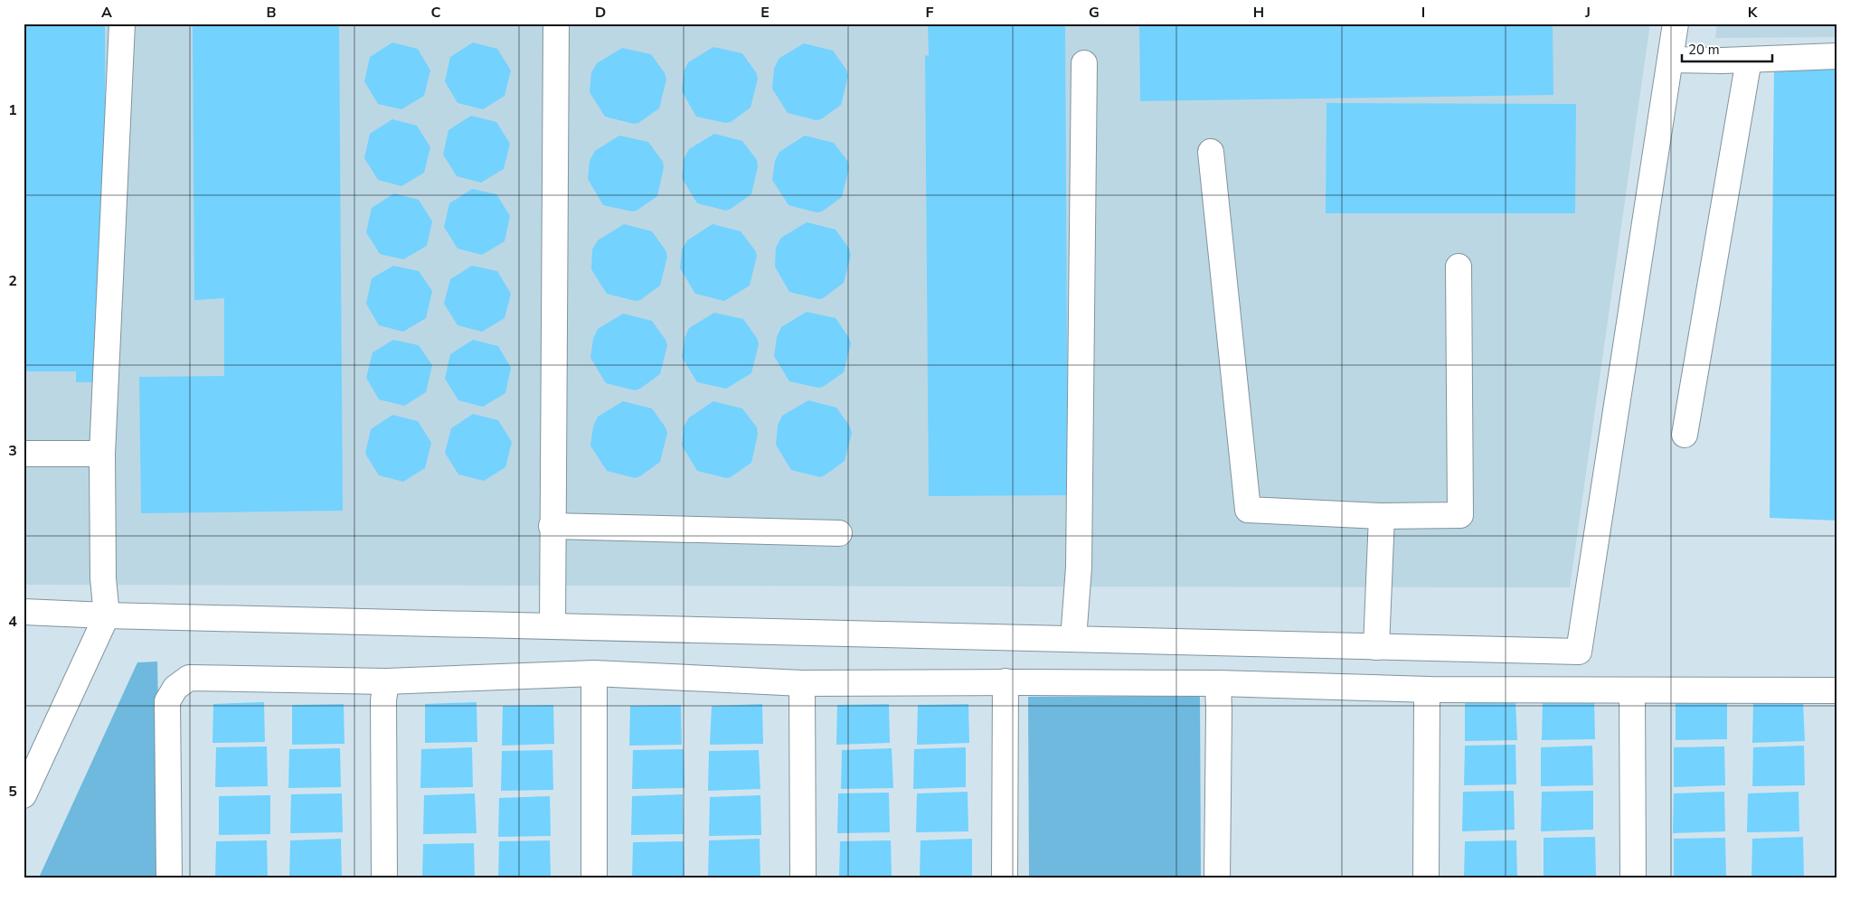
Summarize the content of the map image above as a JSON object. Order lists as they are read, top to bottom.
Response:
{
  "scale_bar": "20 m",
  "grid": {
    "columns": [
      "A",
      "B",
      "C",
      "D",
      "E",
      "F",
      "G",
      "H",
      "I",
      "J",
      "K"
    ],
    "rows": [
      "1",
      "2",
      "3",
      "4",
      "5"
    ]
  }
}
